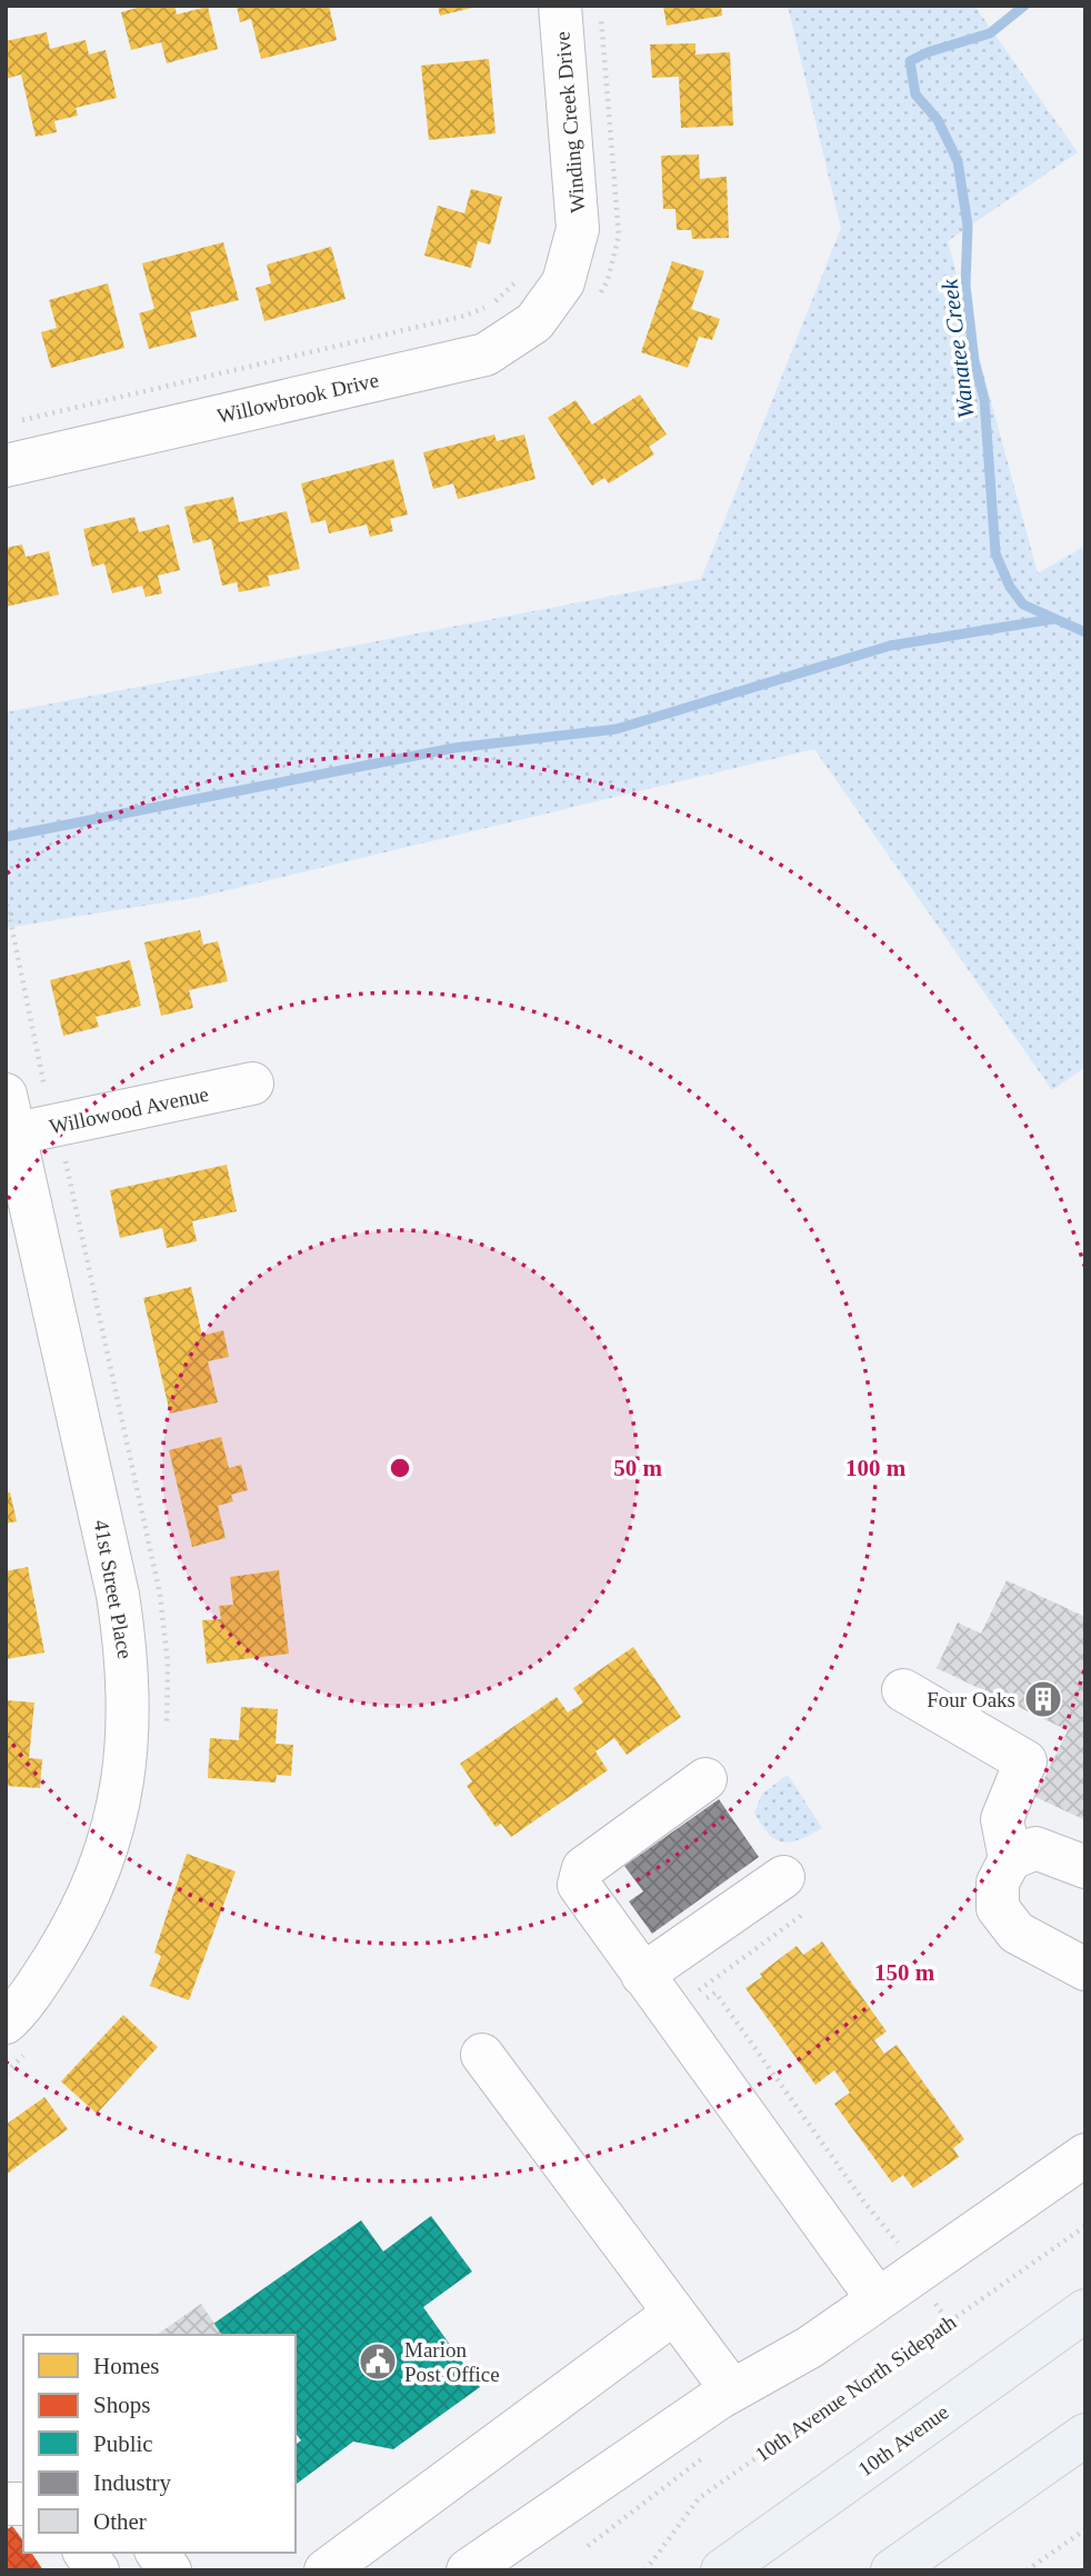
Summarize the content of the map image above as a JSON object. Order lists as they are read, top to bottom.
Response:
{
  "streets": {
    "main road": ["10th Avenue"],
    "street": [
      "Winding Creek Drive",
      "Willowbrook Drive",
      "Willowood Avenue",
      "41st Street Place"
    ],
    "path": ["10th Avenue North Sidepath"]
  },
  "crossings": [
    ["Winding Creek Drive", "Willowbrook Drive"],
    ["Willowood Avenue", "41st Street Place"]
  ],
  "water": ["Wanatee Creek"],
  "places": {
    "building": ["Four Oaks"],
    "public building": ["Marion Post Office"]
  },
  "legend": [
    "Homes",
    "Shops",
    "Public",
    "Industry",
    "Other"
  ],
  "rings": ["50 m", "100 m", "150 m"]
}
